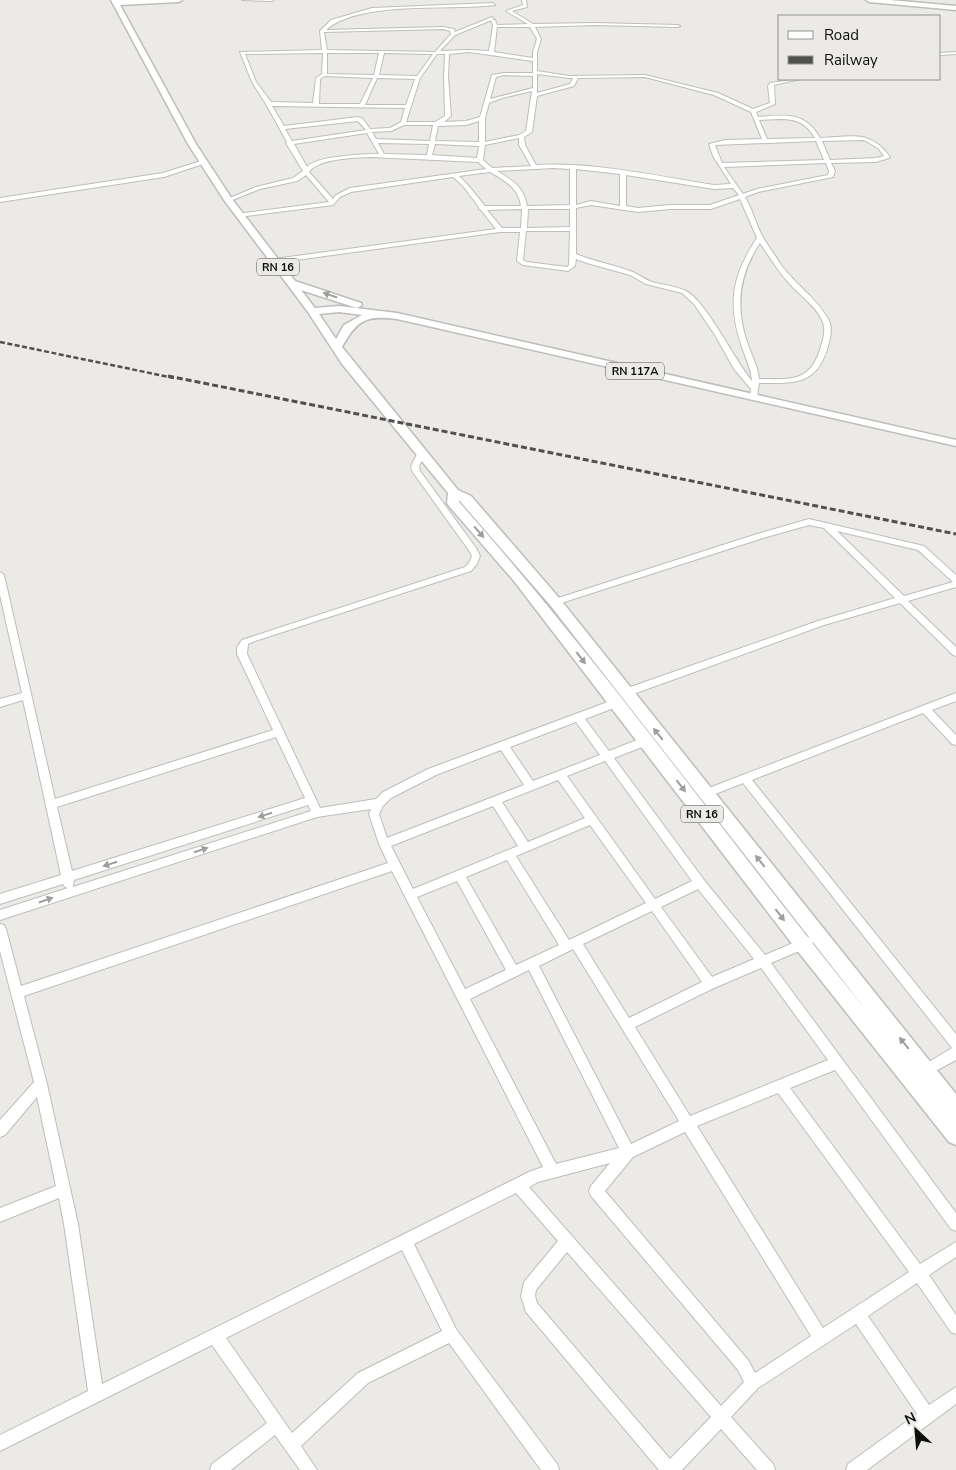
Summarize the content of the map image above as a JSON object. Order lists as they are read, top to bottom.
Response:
{
  "streets": {
    "main road": ["RN 16", "RN 117A"]
  },
  "crossings": [
    ["RN 16", "RN 117A"]
  ],
  "legend": ["Road", "Railway"],
  "north": "top left"
}
